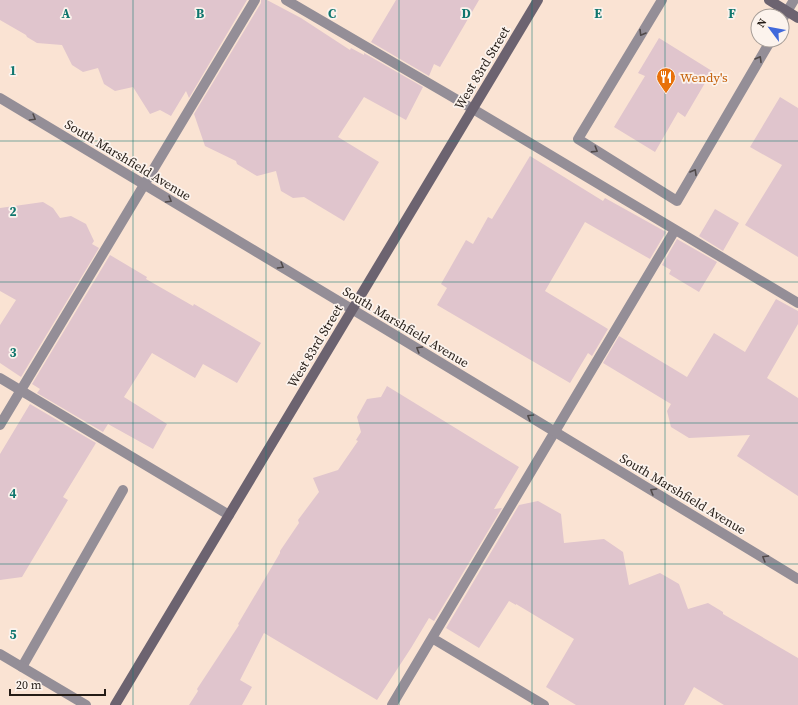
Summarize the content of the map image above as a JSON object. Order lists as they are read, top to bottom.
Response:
{
  "streets": {
    "street": ["West 83rd Street", "South Marshfield Avenue"]
  },
  "crossings": [
    ["West 83rd Street", "South Marshfield Avenue"]
  ],
  "places": {
    "restaurant": ["Wendy's"]
  },
  "scale_bar": "20 m",
  "north": "top left",
  "grid": {
    "columns": [
      "A",
      "B",
      "C",
      "D",
      "E",
      "F"
    ],
    "rows": [
      "1",
      "2",
      "3",
      "4",
      "5"
    ]
  }
}
